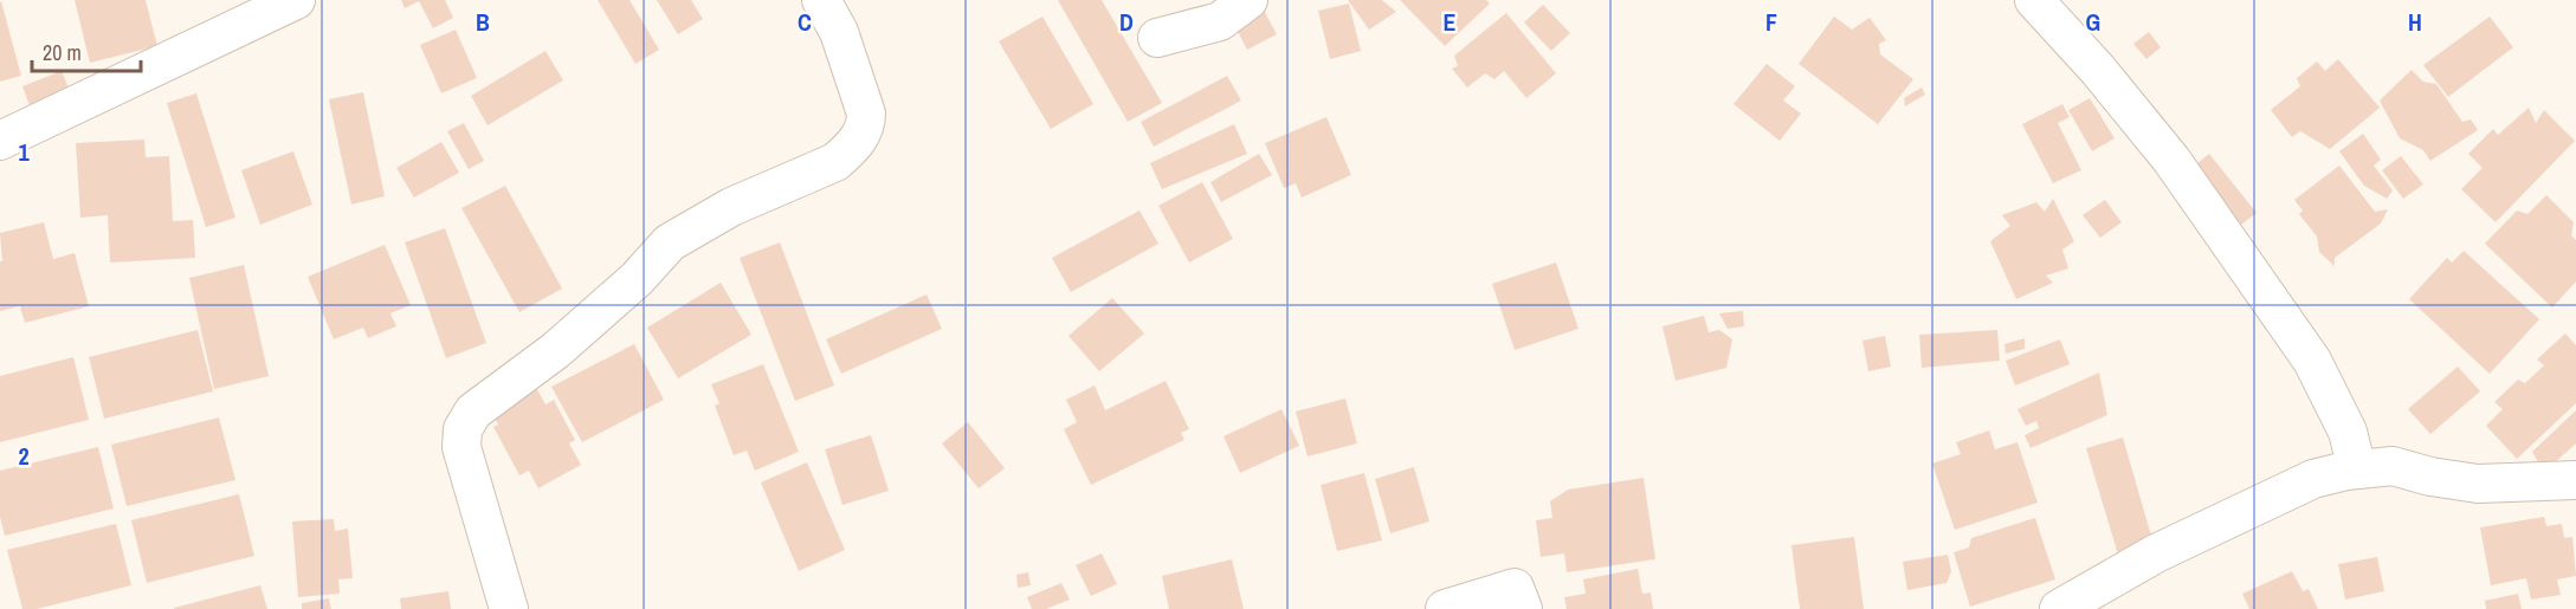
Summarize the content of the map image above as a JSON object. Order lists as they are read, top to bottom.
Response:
{
  "scale_bar": "20 m",
  "grid": {
    "columns": [
      "B",
      "C",
      "D",
      "E",
      "F",
      "G",
      "H"
    ],
    "rows": ["1", "2"]
  }
}
